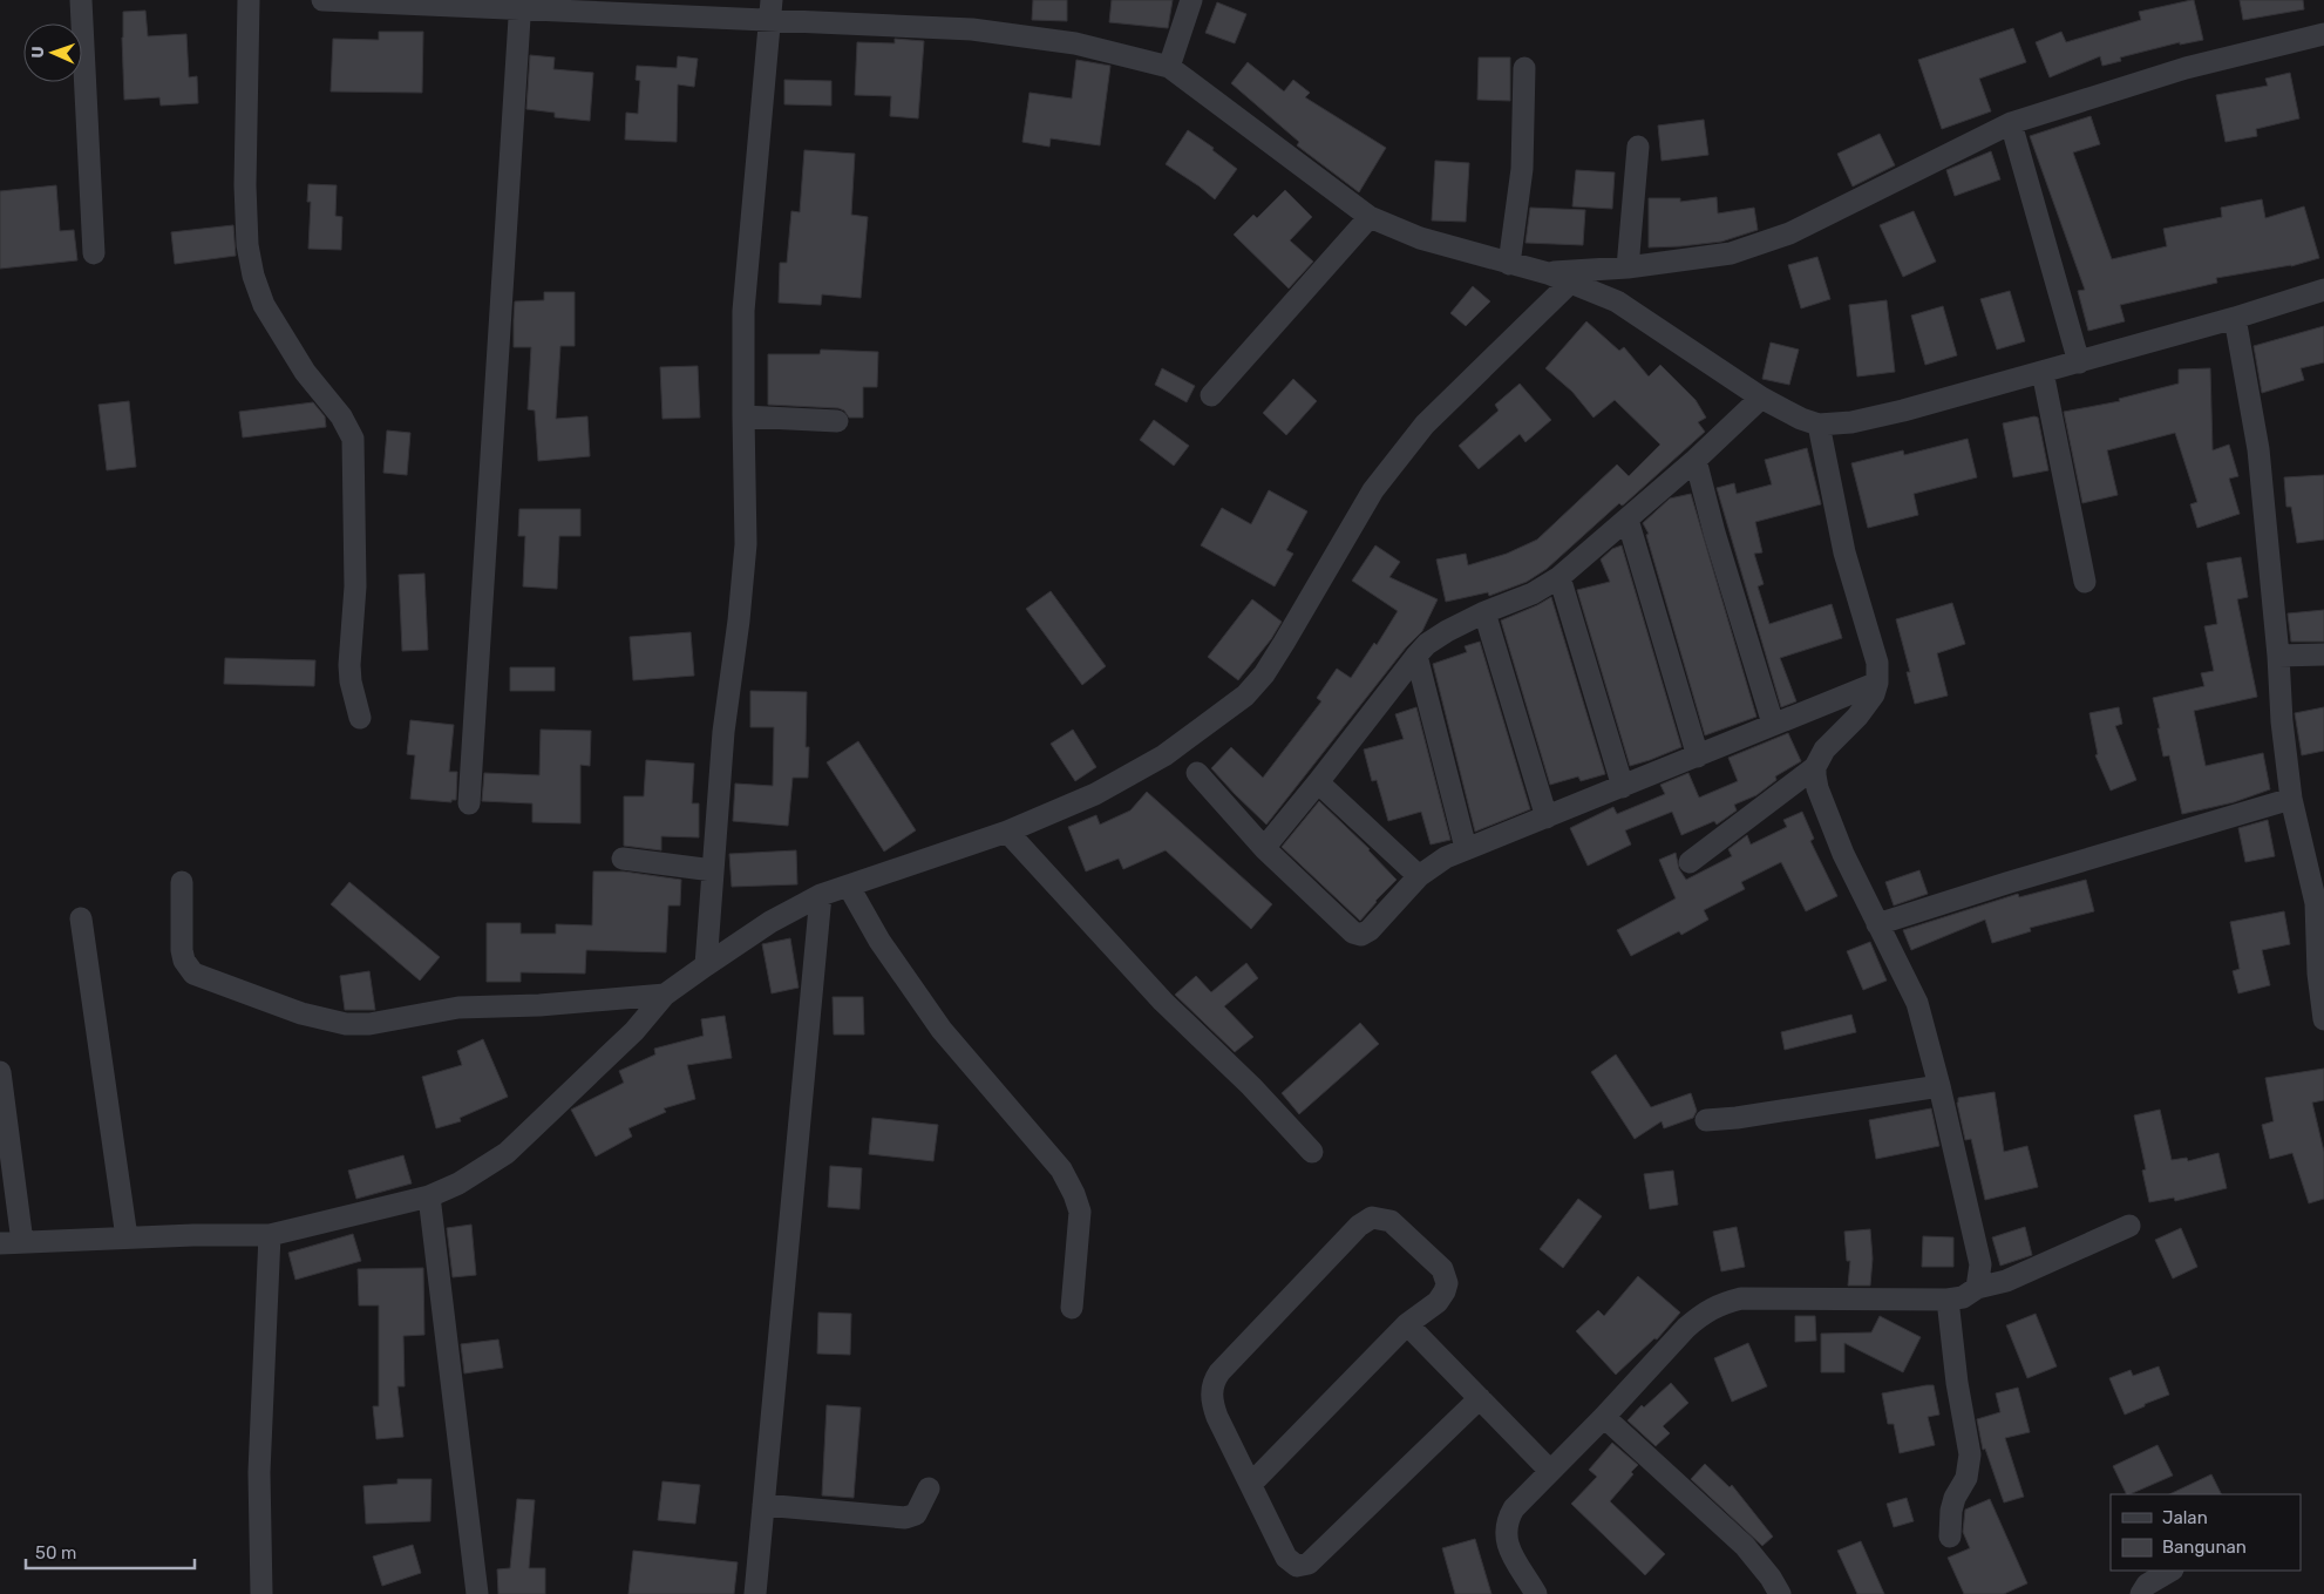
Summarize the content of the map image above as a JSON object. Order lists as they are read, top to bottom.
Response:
{
  "legend": ["Jalan", "Bangunan"],
  "scale_bar": "50 m",
  "north": "left"
}
